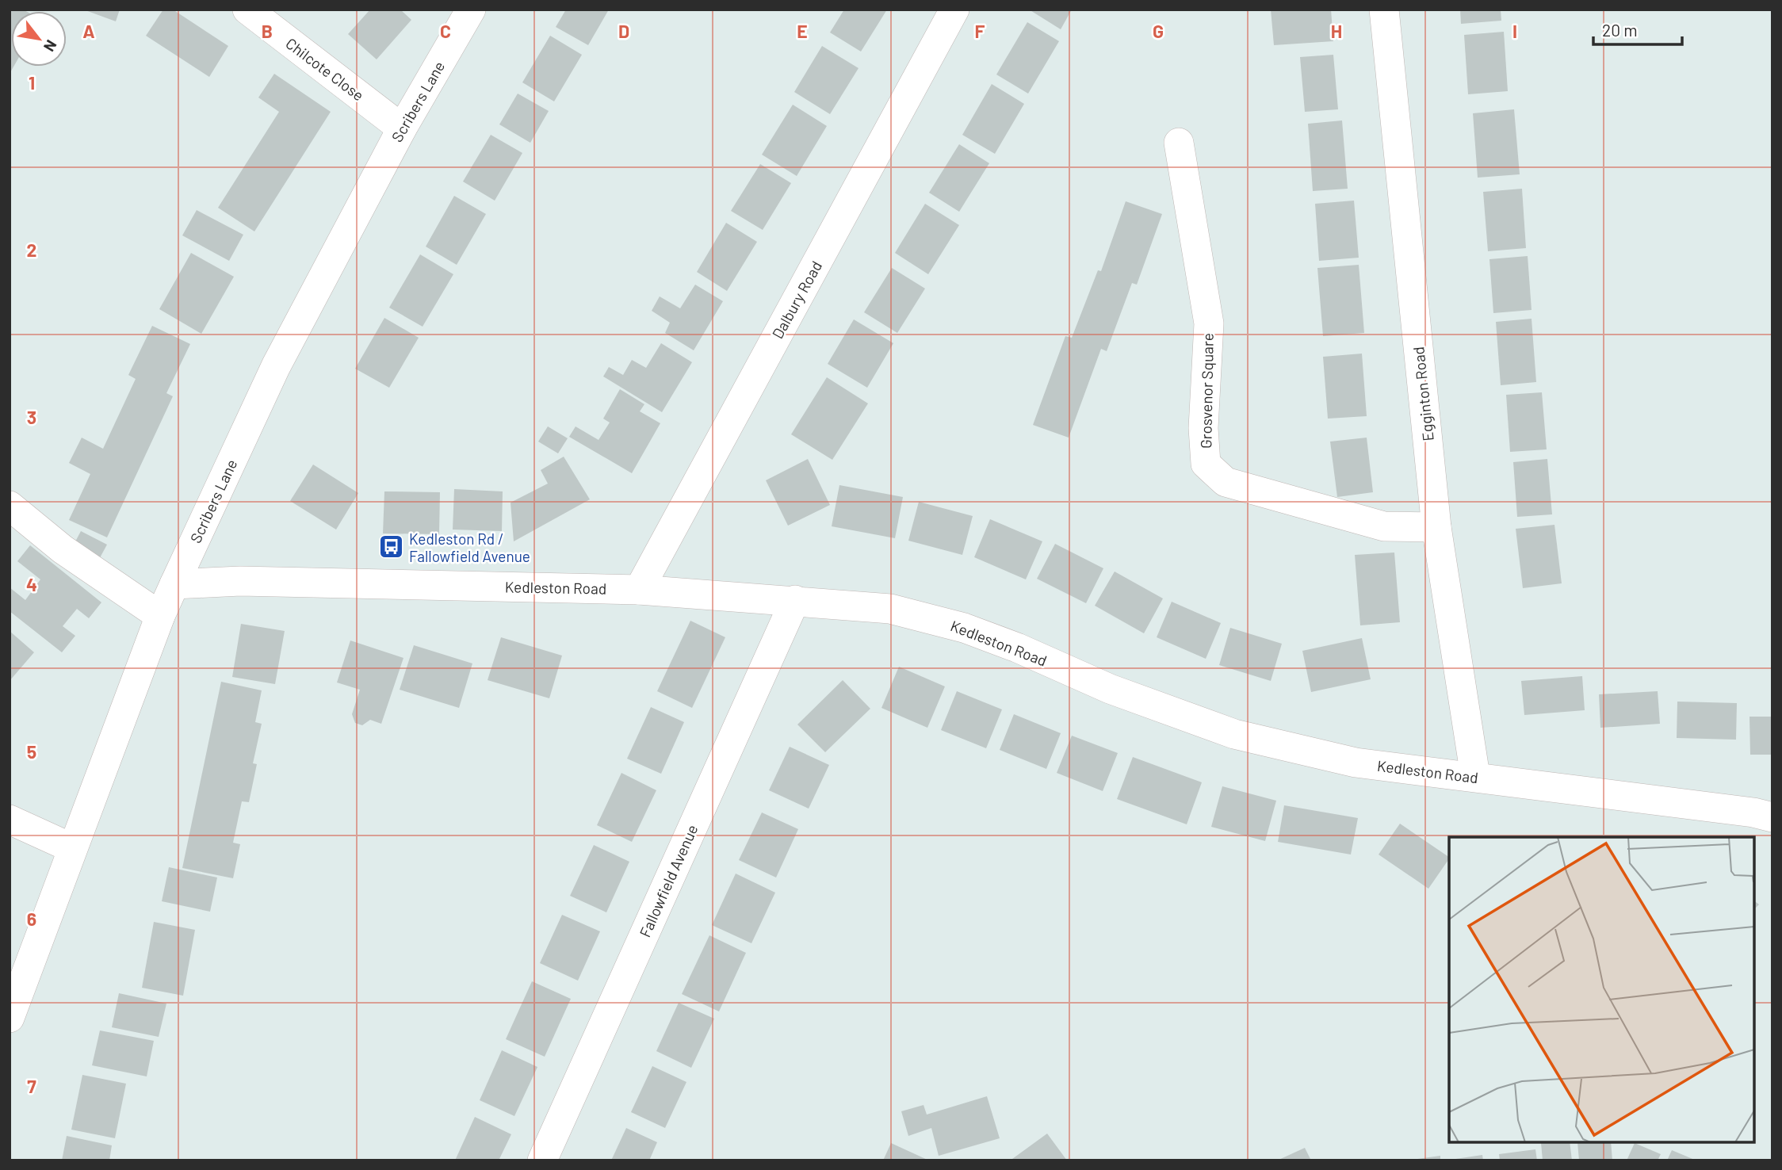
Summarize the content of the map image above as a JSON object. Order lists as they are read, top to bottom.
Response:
{
  "streets": {
    "street": [
      "Chilcote Close",
      "Scribers Lane",
      "Dalbury Road",
      "Grosvenor Square",
      "Egginton Road",
      "Kedleston Road",
      "Fallowfield Avenue"
    ]
  },
  "crossings": [
    ["Chilcote Close", "Scribers Lane"],
    ["Scribers Lane", "Kedleston Road"],
    ["Dalbury Road", "Kedleston Road"],
    ["Grosvenor Square", "Egginton Road"],
    ["Egginton Road", "Kedleston Road"],
    ["Kedleston Road", "Fallowfield Avenue"]
  ],
  "places": {
    "bus stop": ["Kedleston Rd / Fallowfield Avenue"]
  },
  "scale_bar": "20 m",
  "north": "bottom right",
  "grid": {
    "columns": [
      "A",
      "B",
      "C",
      "D",
      "E",
      "F",
      "G",
      "H",
      "I"
    ],
    "rows": [
      "1",
      "2",
      "3",
      "4",
      "5",
      "6",
      "7"
    ]
  }
}
